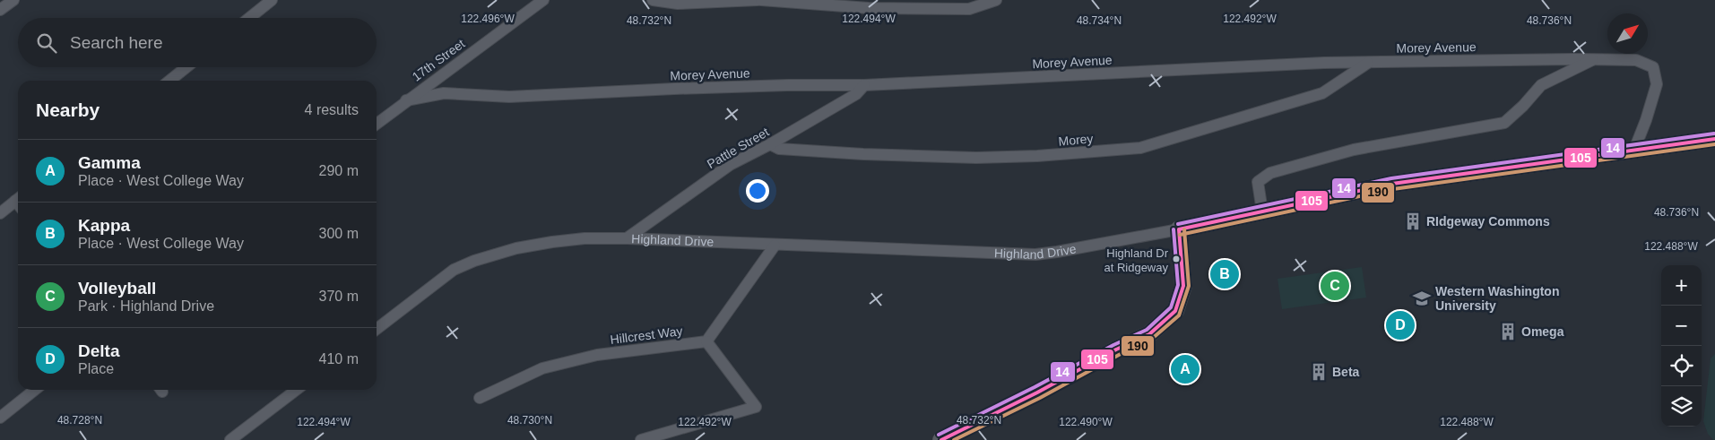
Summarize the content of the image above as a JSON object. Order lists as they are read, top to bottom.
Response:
{
  "streets": {
    "street": [
      "Morey Avenue",
      "17th Street",
      "Morey",
      "Pattle Street",
      "Highland Drive",
      "Hillcrest Way"
    ]
  },
  "crossings": [
    ["Morey Avenue", "17th Street"],
    ["Morey Avenue", "Morey"],
    ["Morey Avenue", "Pattle Street"],
    ["Morey Avenue", "Highland Drive"],
    ["Morey", "Pattle Street"],
    ["Pattle Street", "Highland Drive"]
  ],
  "places": {
    "building": ["RIdgeway Commons", "Omega", "Beta"],
    "other": ["Highland Dr at Ridgeway"],
    "school or university": ["Western Washington University"]
  },
  "lines": ["transit line 14", "transit line 105", "transit line 190"],
  "north": "top right",
  "page": {
    "search": "Search here",
    "heading": ["Nearby", "4 results"],
    "list": [
      {
        "mark": "A",
        "name": "Gamma",
        "note": "Place · West College Way",
        "value": "290 m"
      },
      {
        "mark": "B",
        "name": "Kappa",
        "note": "Place · West College Way",
        "value": "300 m"
      },
      {
        "mark": "C",
        "name": "Volleyball",
        "note": "Park · Highland Drive",
        "value": "370 m"
      },
      {
        "mark": "D",
        "name": "Delta",
        "note": "Place",
        "value": "410 m"
      }
    ],
    "pins": [
      "B",
      "C",
      "D",
      "A"
    ],
    "map_buttons": ["+", "−"]
  },
  "coordinates": [
    "122.496°W",
    "122.494°W",
    "122.492°W",
    "48.734°N",
    "48.736°N",
    "48.732°N",
    "122.488°W",
    "48.728°N",
    "48.730°N",
    "122.490°W"
  ]
}
